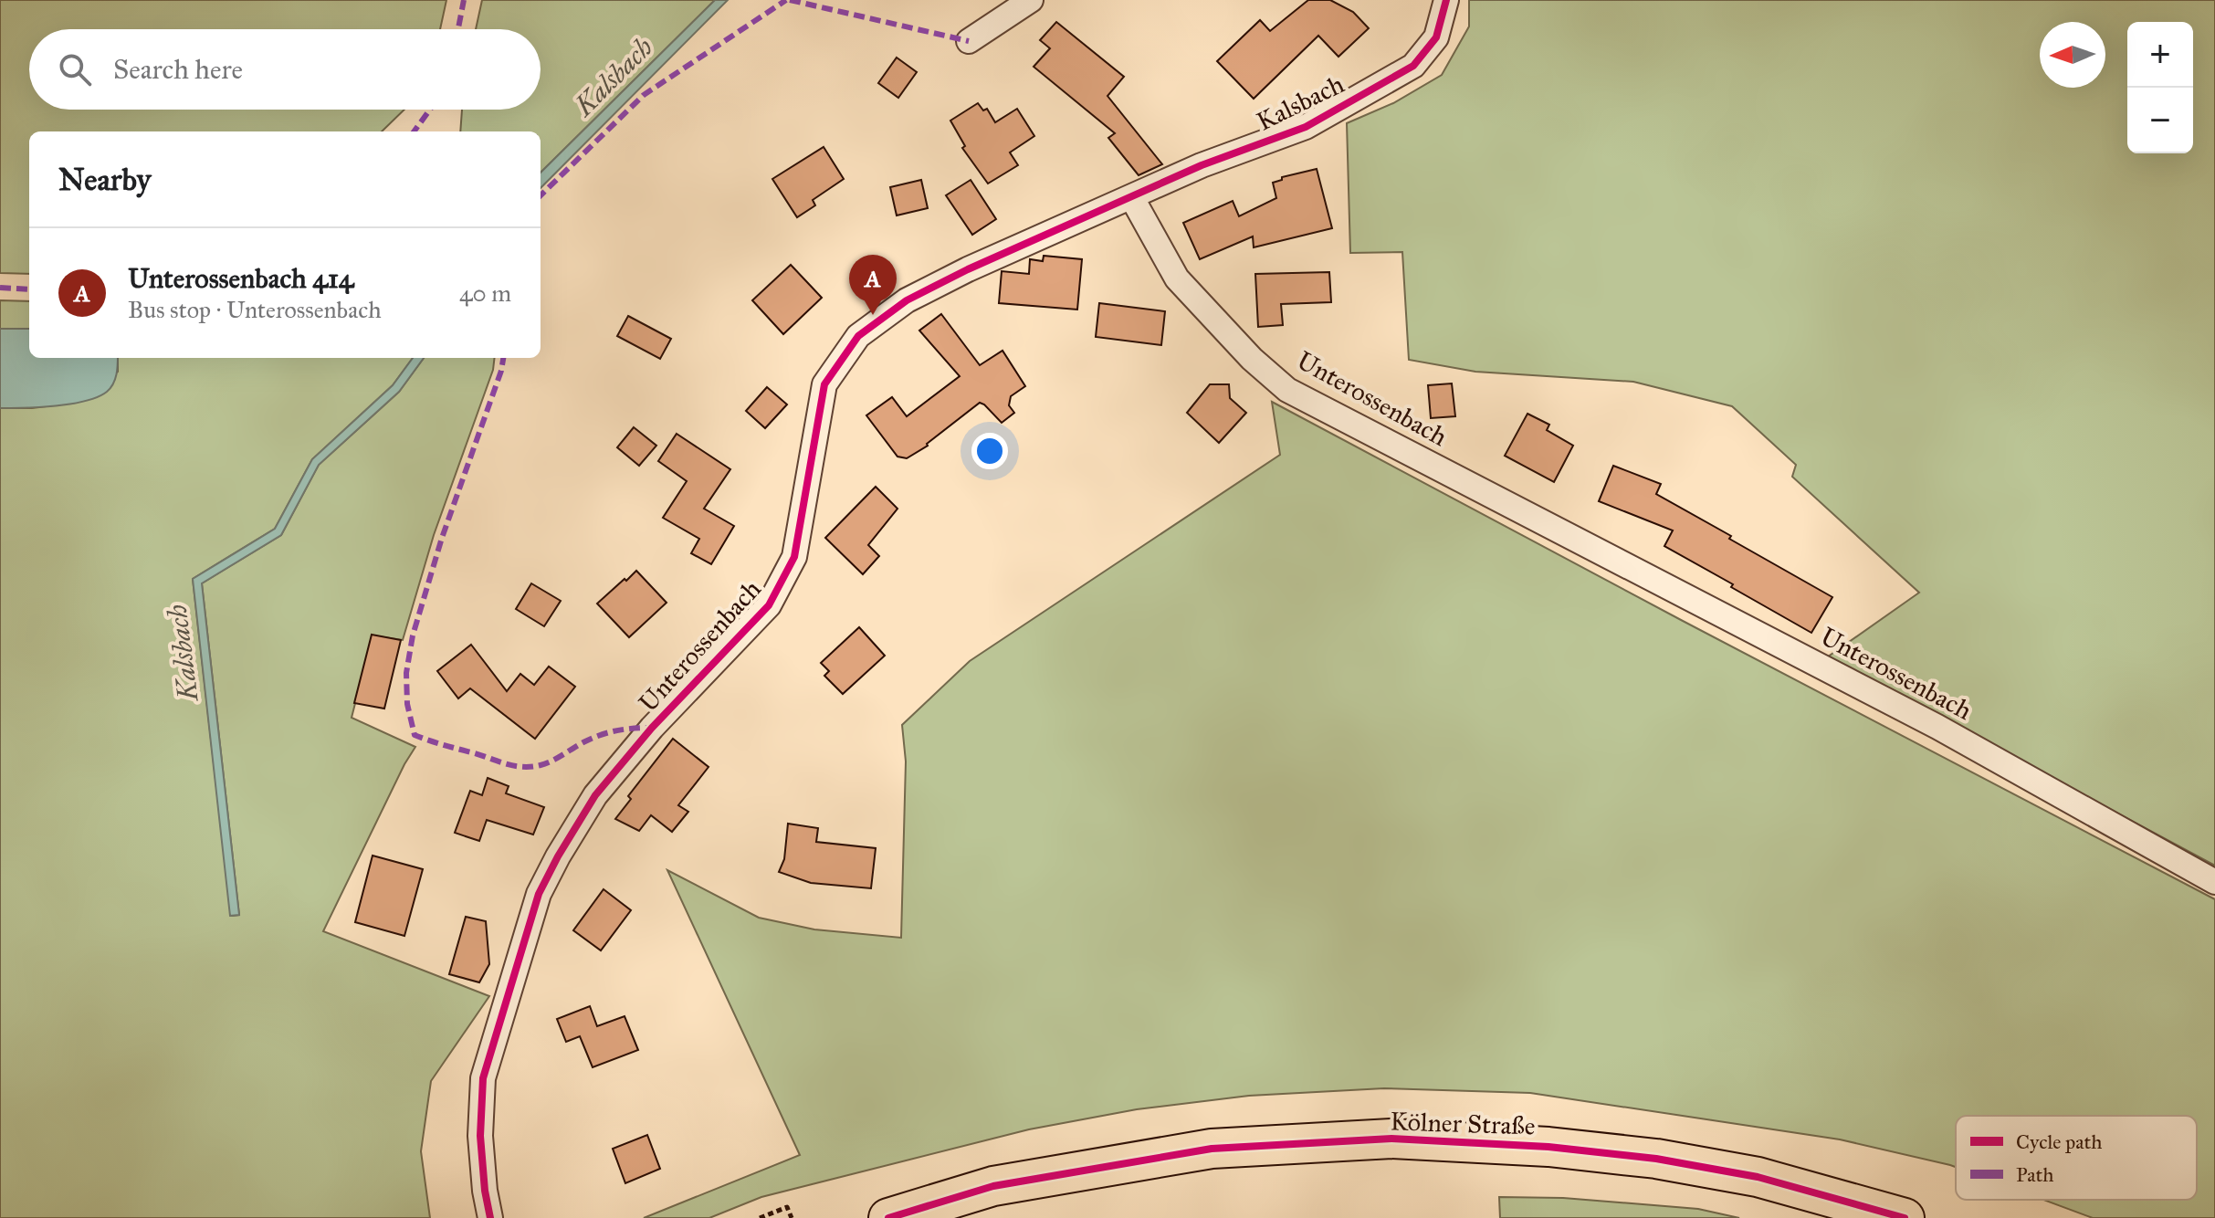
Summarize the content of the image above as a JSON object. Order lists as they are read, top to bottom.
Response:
{
  "streets": {
    "main road": ["Kölner Straße"],
    "street": ["Kalsbach", "Unterossenbach"]
  },
  "crossings": [
    ["Kalsbach", "Unterossenbach"]
  ],
  "water": ["Kalsbach"],
  "legend": ["Cycle path", "Path"],
  "north": "left",
  "page": {
    "map_buttons": ["+", "−"],
    "search": "Search here",
    "heading": "Nearby",
    "list": [
      {
        "mark": "A",
        "name": "Unterossenbach 414",
        "note": "Bus stop · Unterossenbach",
        "value": "40 m"
      }
    ],
    "pins": "A"
  }
}
